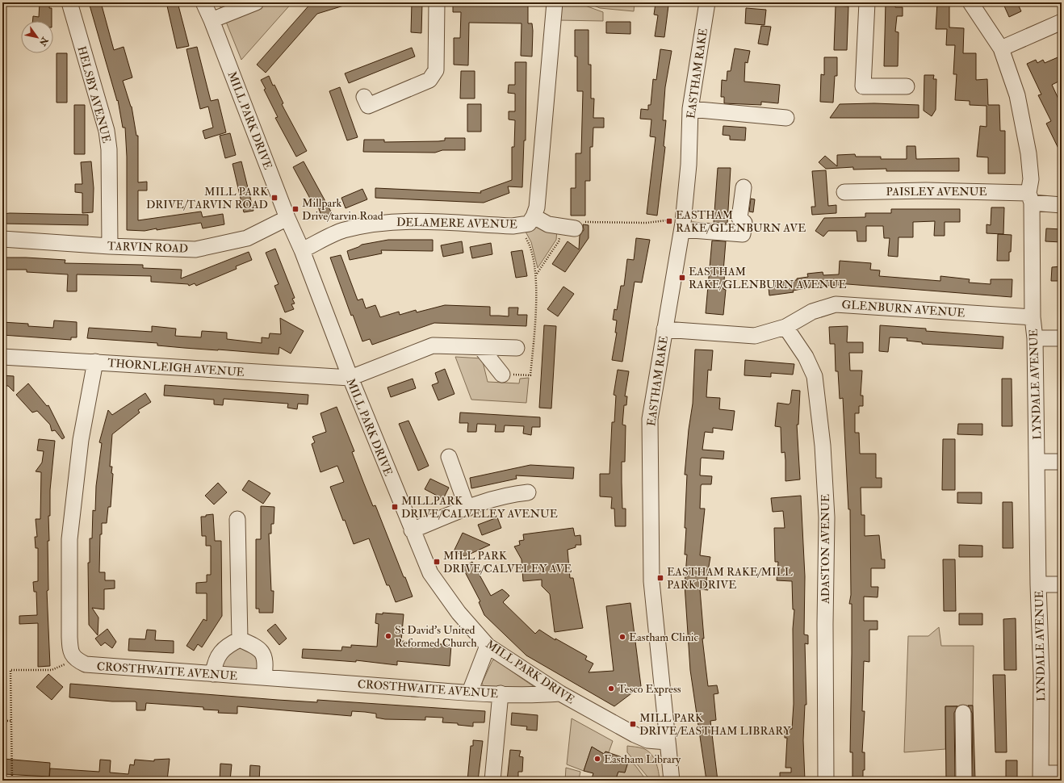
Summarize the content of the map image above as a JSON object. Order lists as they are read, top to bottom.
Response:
{
  "streets": {
    "street": [
      "EASTHAM RAKE",
      "HELSBY AVENUE",
      "MILL PARK DRIVE",
      "PAISLEY AVENUE",
      "DELAMERE AVENUE",
      "TARVIN ROAD",
      "GLENBURN AVENUE",
      "THORNLEIGH AVENUE",
      "LYNDALE AVENUE",
      "ADASTON AVENUE",
      "CROSTHWAITE AVENUE"
    ]
  },
  "crossings": [
    ["EASTHAM RAKE", "MILL PARK DRIVE"],
    ["EASTHAM RAKE", "GLENBURN AVENUE"],
    ["HELSBY AVENUE", "TARVIN ROAD"],
    ["MILL PARK DRIVE", "DELAMERE AVENUE"],
    ["MILL PARK DRIVE", "TARVIN ROAD"],
    ["MILL PARK DRIVE", "THORNLEIGH AVENUE"],
    ["MILL PARK DRIVE", "CROSTHWAITE AVENUE"],
    ["PAISLEY AVENUE", "LYNDALE AVENUE"],
    ["GLENBURN AVENUE", "LYNDALE AVENUE"],
    ["GLENBURN AVENUE", "ADASTON AVENUE"]
  ],
  "places": {
    "transit": [
      "MILL PARK DRIVE/TARVIN ROAD",
      "Millpark Drive/tarvin Road",
      "EASTHAM RAKE/GLENBURN AVE",
      "EASTHAM RAKE/GLENBURN AVENUE",
      "MILLPARK DRIVE/CALVELEY AVENUE",
      "MILL PARK DRIVE/CALVELEY AVE",
      "EASTHAM RAKE/MILL PARK DRIVE",
      "MILL PARK DRIVE/EASTHAM LIBRARY"
    ],
    "other": [
      "St David's United Reformed Church",
      "Eastham Clinic",
      "Tesco Express",
      "Eastham Library"
    ]
  },
  "north": "bottom right"
}
